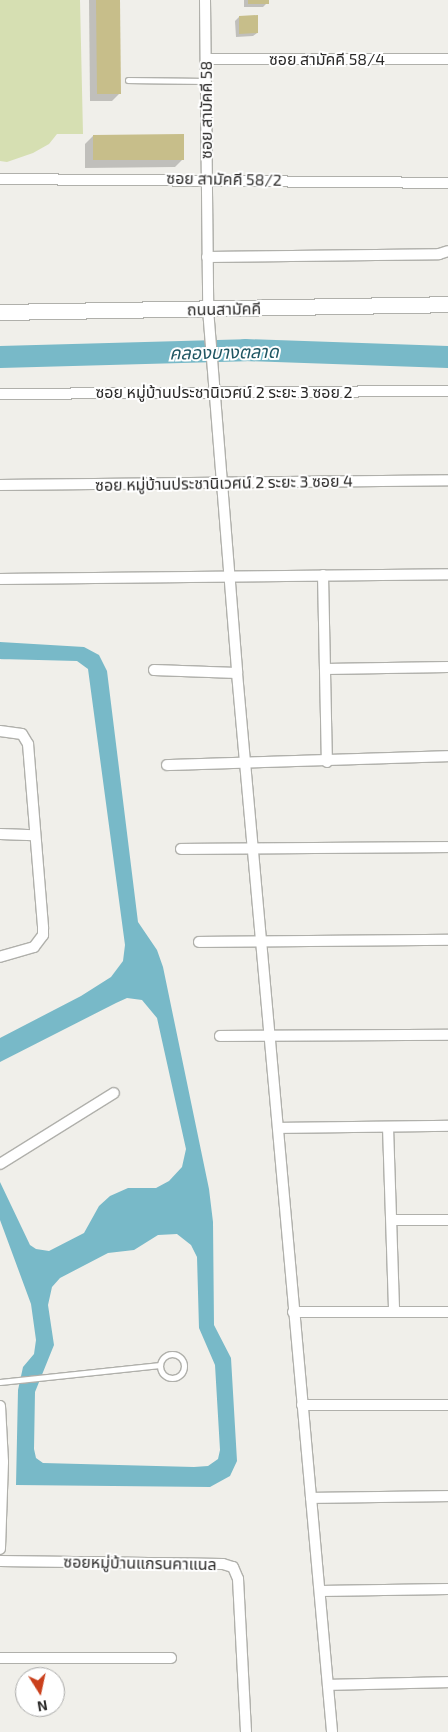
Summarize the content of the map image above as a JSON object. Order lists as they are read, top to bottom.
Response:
{
  "streets": {
    "main road": ["ถนนสามัคคี"],
    "street": [
      "ซอย สามัคคี 58/4",
      "ซอย สามัคคี 58",
      "ซอย สามัคคี 58/2",
      "ซอย หมู่บ้านประชานิเวศน์ 2 ระยะ 3 ซอย 2",
      "ซอย หมู่บ้านประชานิเวศน์ 2 ระยะ 3 ซอย 4",
      "ซอยหมู่บ้านแกรนคาแนล"
    ]
  },
  "crossings": [
    ["ซอย สามัคคี 58/4", "ซอย สามัคคี 58"],
    ["ซอย สามัคคี 58", "ซอย สามัคคี 58/2"],
    ["ซอย สามัคคี 58", "ถนนสามัคคี"],
    ["ซอย สามัคคี 58", "ซอย หมู่บ้านประชานิเวศน์ 2 ระยะ 3 ซอย 2"],
    ["ซอย สามัคคี 58", "ซอย หมู่บ้านประชานิเวศน์ 2 ระยะ 3 ซอย 4"]
  ],
  "water": ["คลองบางตลาด"],
  "north": "bottom"
}
